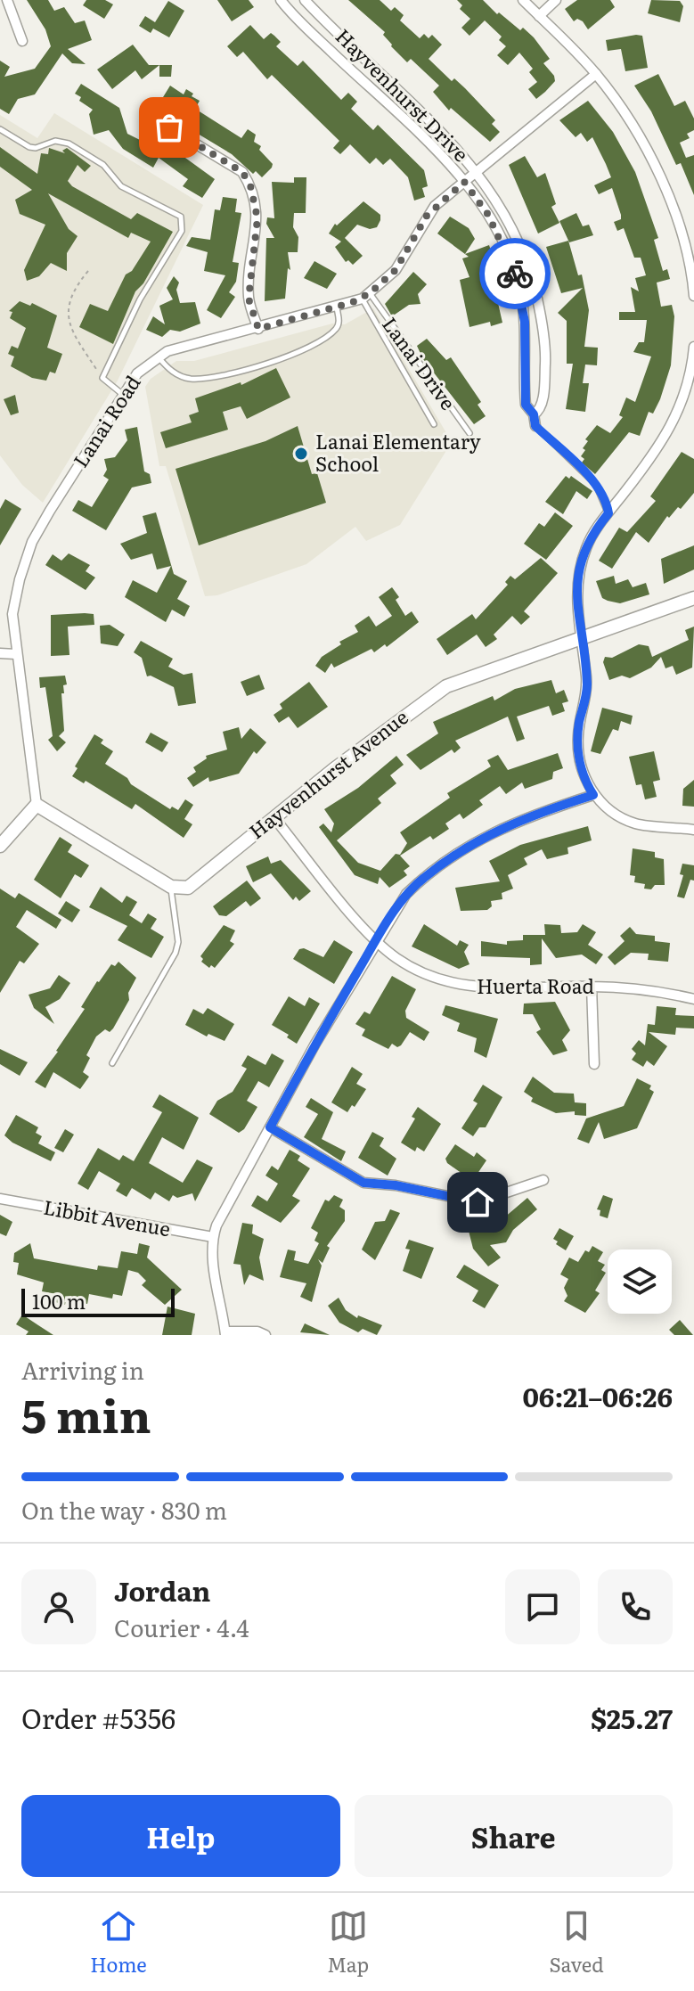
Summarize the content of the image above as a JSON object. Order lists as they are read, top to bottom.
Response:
{
  "streets": {
    "main road": ["Hayvenhurst Avenue"],
    "street": [
      "Hayvenhurst Drive",
      "Lanai Road",
      "Huerta Road",
      "Libbit Avenue"
    ],
    "lane": ["Lanai Drive"]
  },
  "crossings": [
    ["Hayvenhurst Drive", "Lanai Road"],
    ["Lanai Drive", "Lanai Road"],
    ["Hayvenhurst Avenue", "Huerta Road"]
  ],
  "places": ["Lanai Elementary School"],
  "scale_bar": "100 m",
  "page": {
    "scale": "100 m",
    "heading": ["5 min", "Arriving in", "06:21–06:26"],
    "panel": [
      "Jordan",
      "Courier · 4.4",
      "Order #5356",
      "$25.27"
    ],
    "bar": "On the way · 830 m",
    "buttons": ["Help", "Share"],
    "tabs": ["Home", "Map", "Saved"]
  }
}
